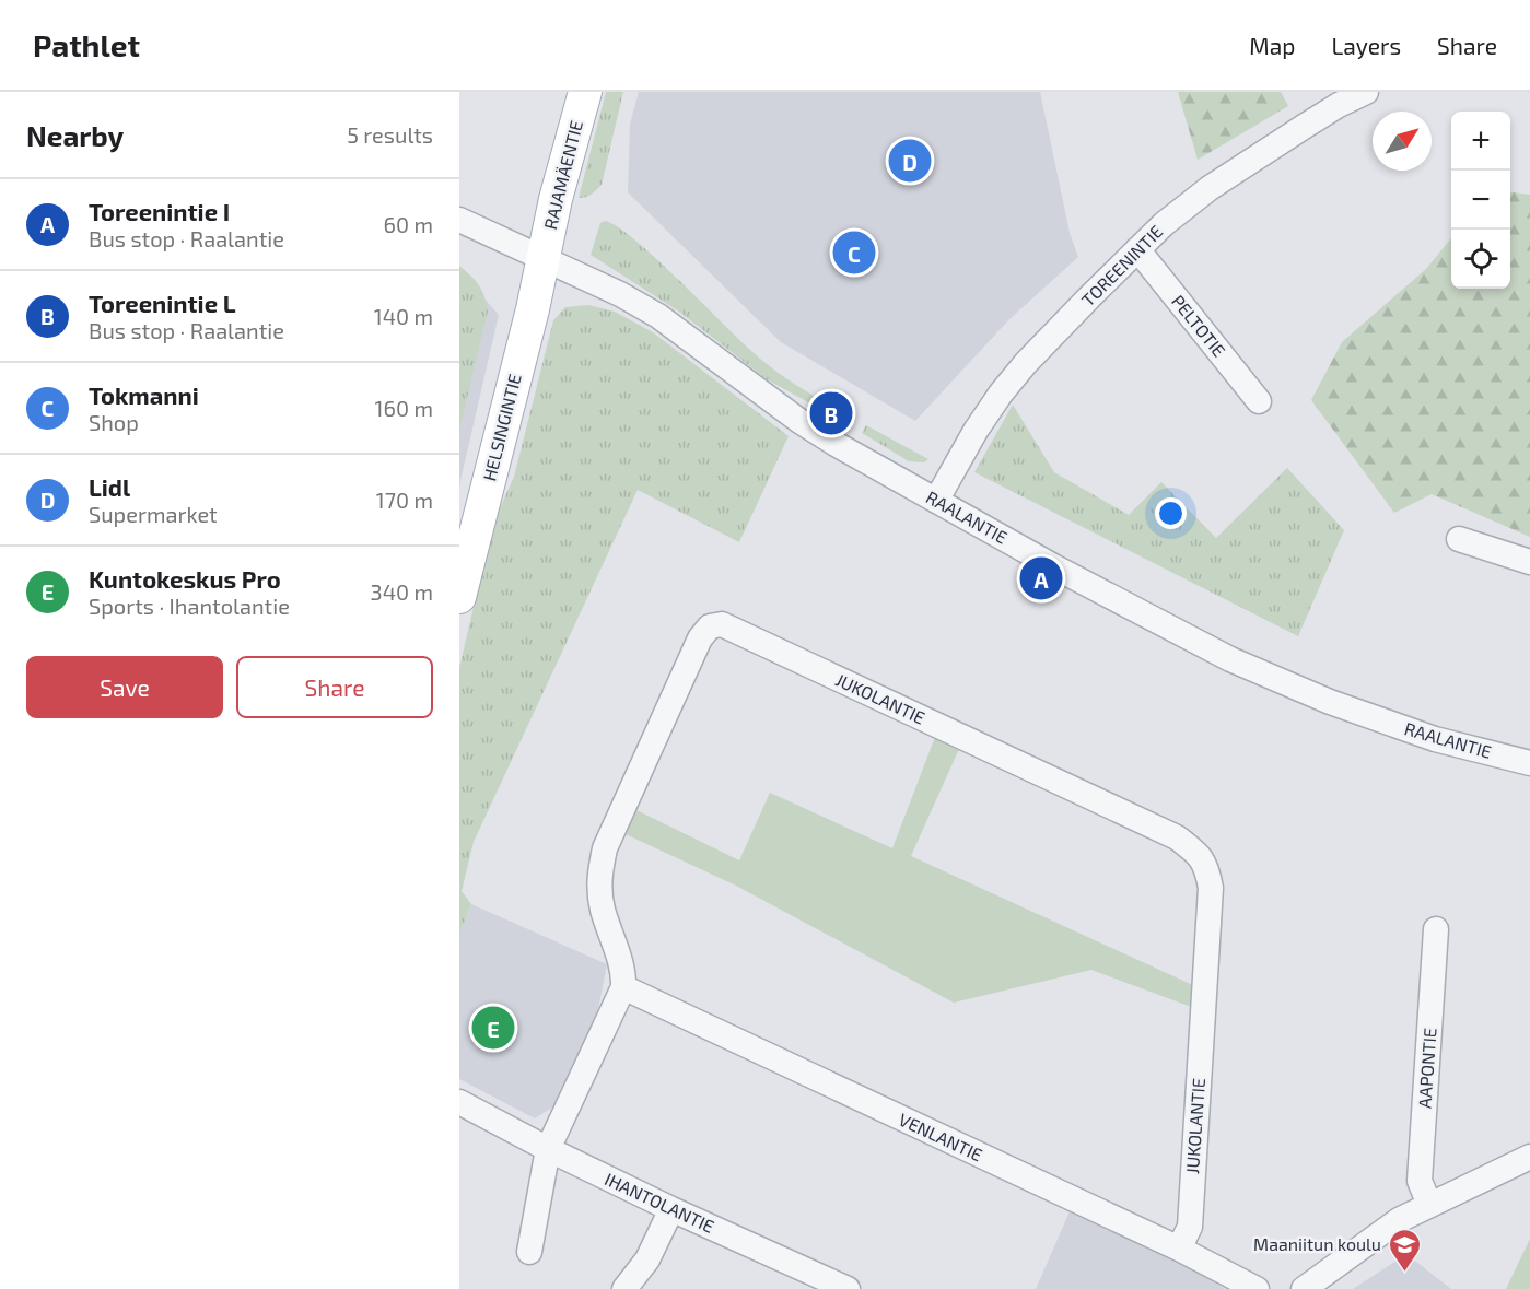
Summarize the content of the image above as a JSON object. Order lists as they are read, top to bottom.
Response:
{
  "streets": {
    "main road": ["RAJAMÄENTIE", "HELSINGINTIE"],
    "street": [
      "TOREENINTIE",
      "PELTOTIE",
      "RAALANTIE",
      "JUKOLANTIE",
      "AAPONTIE",
      "VENLANTIE",
      "IHANTOLANTIE"
    ]
  },
  "crossings": [
    ["RAJAMÄENTIE", "HELSINGINTIE"],
    ["RAJAMÄENTIE", "RAALANTIE"],
    ["TOREENINTIE", "PELTOTIE"],
    ["TOREENINTIE", "RAALANTIE"],
    ["HELSINGINTIE", "RAALANTIE"],
    ["JUKOLANTIE", "VENLANTIE"]
  ],
  "places": {
    "school or university": ["Maaniitun koulu"]
  },
  "north": "top right",
  "page": {
    "header": "Pathlet",
    "nav": ["Map", "Layers", "Share"],
    "heading": ["Nearby", "5 results"],
    "map_buttons": ["+", "−"],
    "pins": [
      "D",
      "C",
      "B",
      "A",
      "E"
    ],
    "list": [
      {
        "mark": "A",
        "name": "Toreenintie I",
        "note": "Bus stop · Raalantie",
        "value": "60 m"
      },
      {
        "mark": "B",
        "name": "Toreenintie L",
        "note": "Bus stop · Raalantie",
        "value": "140 m"
      },
      {
        "mark": "C",
        "name": "Tokmanni",
        "note": "Shop",
        "value": "160 m"
      },
      {
        "mark": "D",
        "name": "Lidl",
        "note": "Supermarket",
        "value": "170 m"
      },
      {
        "mark": "E",
        "name": "Kuntokeskus Pro",
        "note": "Sports · Ihantolantie",
        "value": "340 m"
      }
    ],
    "buttons": ["Save", "Share"]
  }
}
